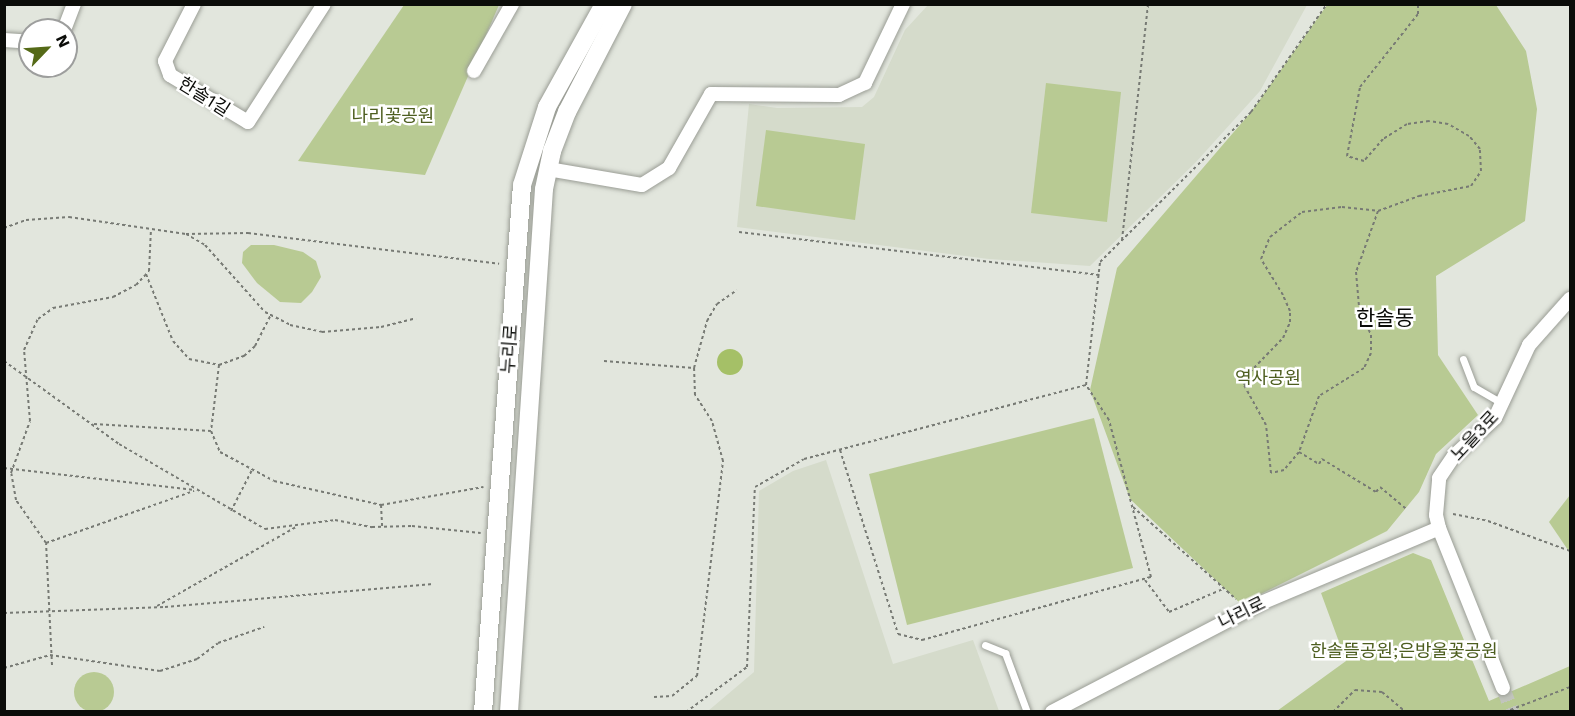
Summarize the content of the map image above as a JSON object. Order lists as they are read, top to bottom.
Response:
{
  "streets": {
    "street": [
      "한솔1길",
      "누리로",
      "노을3로",
      "나리로"
    ]
  },
  "crossings": [
    ["노을3로", "나리로"]
  ],
  "districts": ["한솔동"],
  "parks": ["나리꽃공원", "역사공원", "한솔뜰공원;은방울꽃공원"],
  "north": "top right"
}
